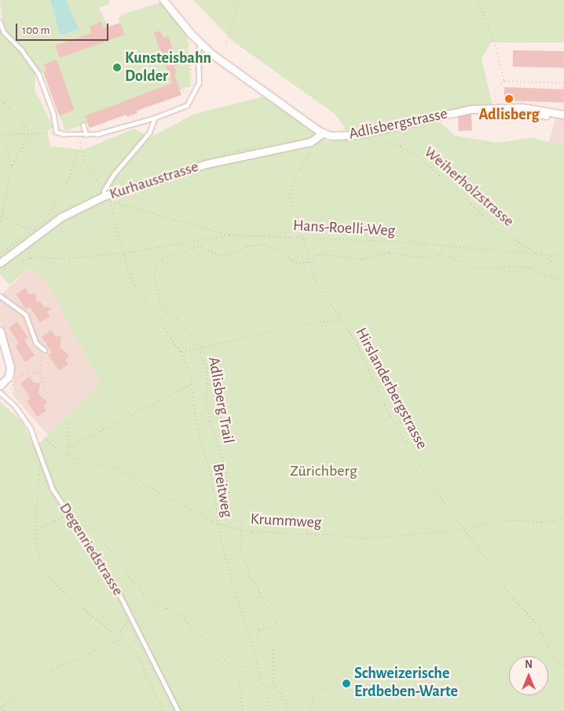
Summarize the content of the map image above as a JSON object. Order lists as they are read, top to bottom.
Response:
{
  "streets": {
    "street": ["Adlisbergstrasse", "Kurhausstrasse"],
    "lane": ["Degenriedstrasse"],
    "path": [
      "Weiherholzstrasse",
      "Hans-Roelli-Weg",
      "Hirslanderbergstrasse",
      "Adlisberg Trail",
      "Breitweg",
      "Krummweg"
    ]
  },
  "crossings": [
    ["Adlisbergstrasse", "Kurhausstrasse"],
    ["Kurhausstrasse", "Hans-Roelli-Weg"],
    ["Kurhausstrasse", "Hirslanderbergstrasse"],
    ["Kurhausstrasse", "Breitweg"],
    ["Weiherholzstrasse", "Hans-Roelli-Weg"],
    ["Hans-Roelli-Weg", "Hirslanderbergstrasse"],
    ["Hans-Roelli-Weg", "Breitweg"],
    ["Hirslanderbergstrasse", "Adlisberg Trail"],
    ["Hirslanderbergstrasse", "Krummweg"],
    ["Adlisberg Trail", "Krummweg"],
    ["Breitweg", "Krummweg"],
    ["Krummweg", "Degenriedstrasse"]
  ],
  "parks": ["Zürichberg"],
  "places": ["Kunsteisbahn Dolder", "Adlisberg", "Schweizerische Erdbeben-Warte"],
  "scale_bar": "100 m",
  "north": "top"
}
